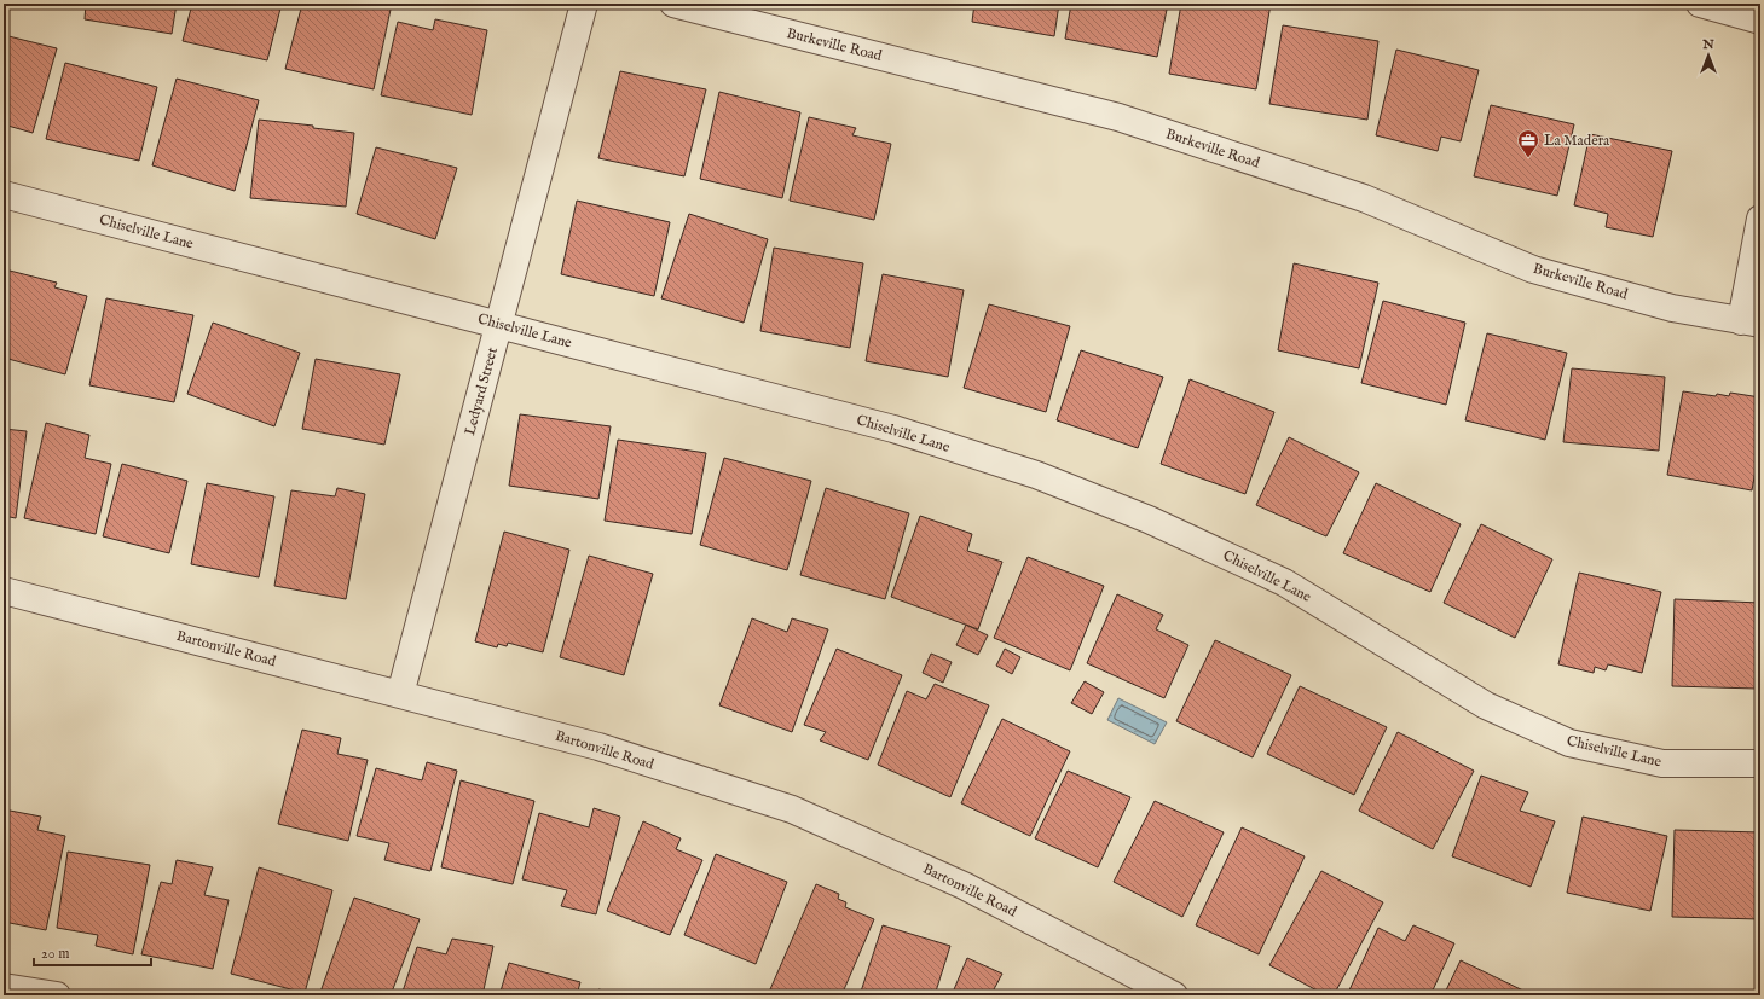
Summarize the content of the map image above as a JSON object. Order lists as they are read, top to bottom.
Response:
{
  "streets": {
    "street": [
      "Burkeville Road",
      "Chiselville Lane",
      "Ledyard Street",
      "Bartonville Road"
    ]
  },
  "crossings": [
    ["Chiselville Lane", "Ledyard Street"],
    ["Ledyard Street", "Bartonville Road"]
  ],
  "places": {
    "office": ["La Madera"]
  },
  "scale_bar": "20 m",
  "north": "top"
}
